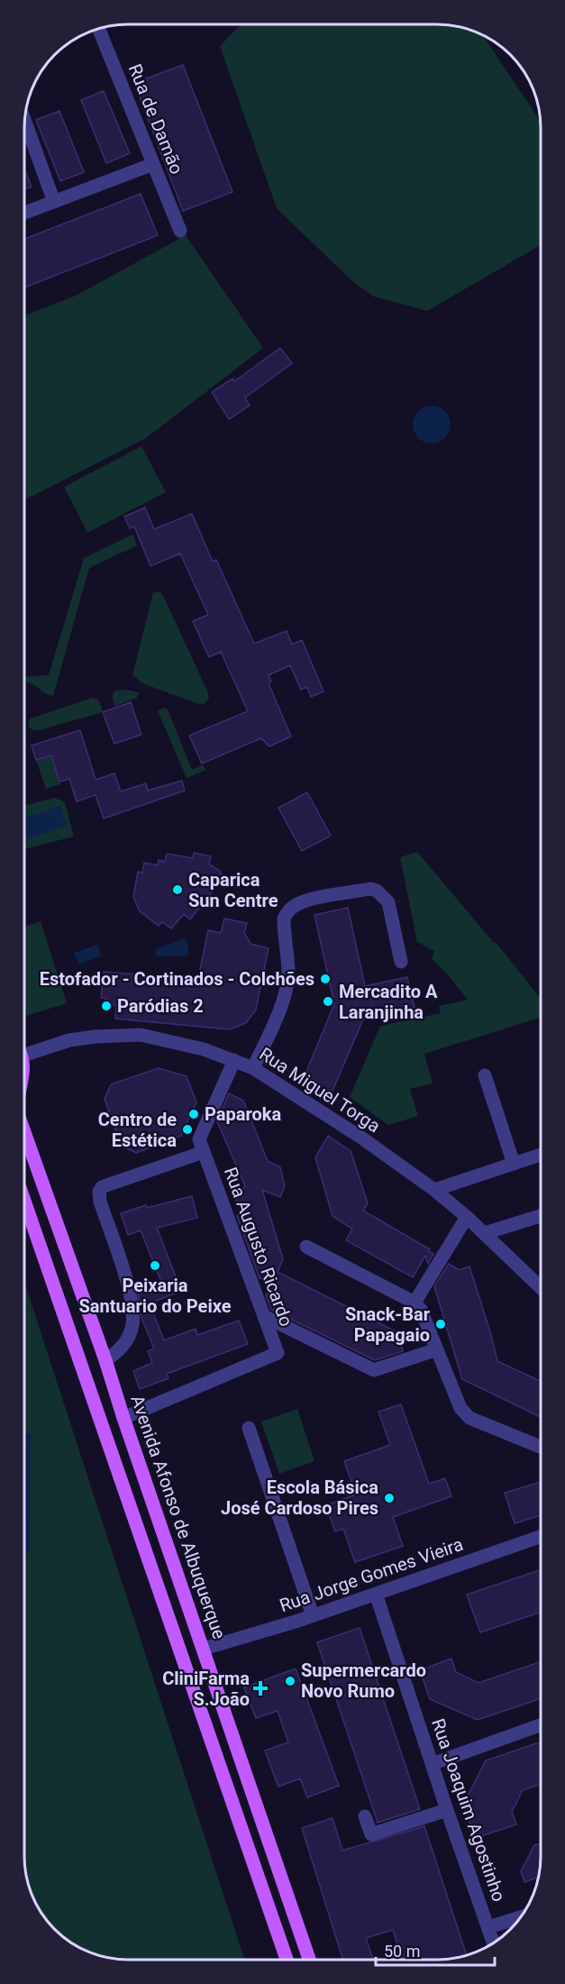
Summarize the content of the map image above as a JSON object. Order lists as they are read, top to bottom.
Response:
{
  "streets": {
    "main road": ["Avenida Afonso de Albuquerque"],
    "street": [
      "Rua de Damão",
      "Rua Miguel Torga",
      "Rua Augusto Ricardo",
      "Rua Jorge Gomes Vieira",
      "Rua Joaquim Agostinho"
    ]
  },
  "crossings": [
    ["Rua Miguel Torga", "Rua Augusto Ricardo"],
    ["Rua Augusto Ricardo", "Avenida Afonso de Albuquerque"],
    ["Avenida Afonso de Albuquerque", "Rua Jorge Gomes Vieira"],
    ["Rua Jorge Gomes Vieira", "Rua Joaquim Agostinho"]
  ],
  "places": {
    "other": [
      "Caparica Sun Centre",
      "Estofador - Cortinados - Colchões",
      "Mercadito A Laranjinha",
      "Paródias 2",
      "Paparoka",
      "Centro de Estética",
      "Peixaria Santuario do Peixe",
      "Snack-Bar Papagaio",
      "Escola Básica José Cardoso Pires",
      "Supermercardo Novo Rumo"
    ],
    "health": ["CliniFarma S.João"]
  },
  "scale_bar": "50 m"
}
